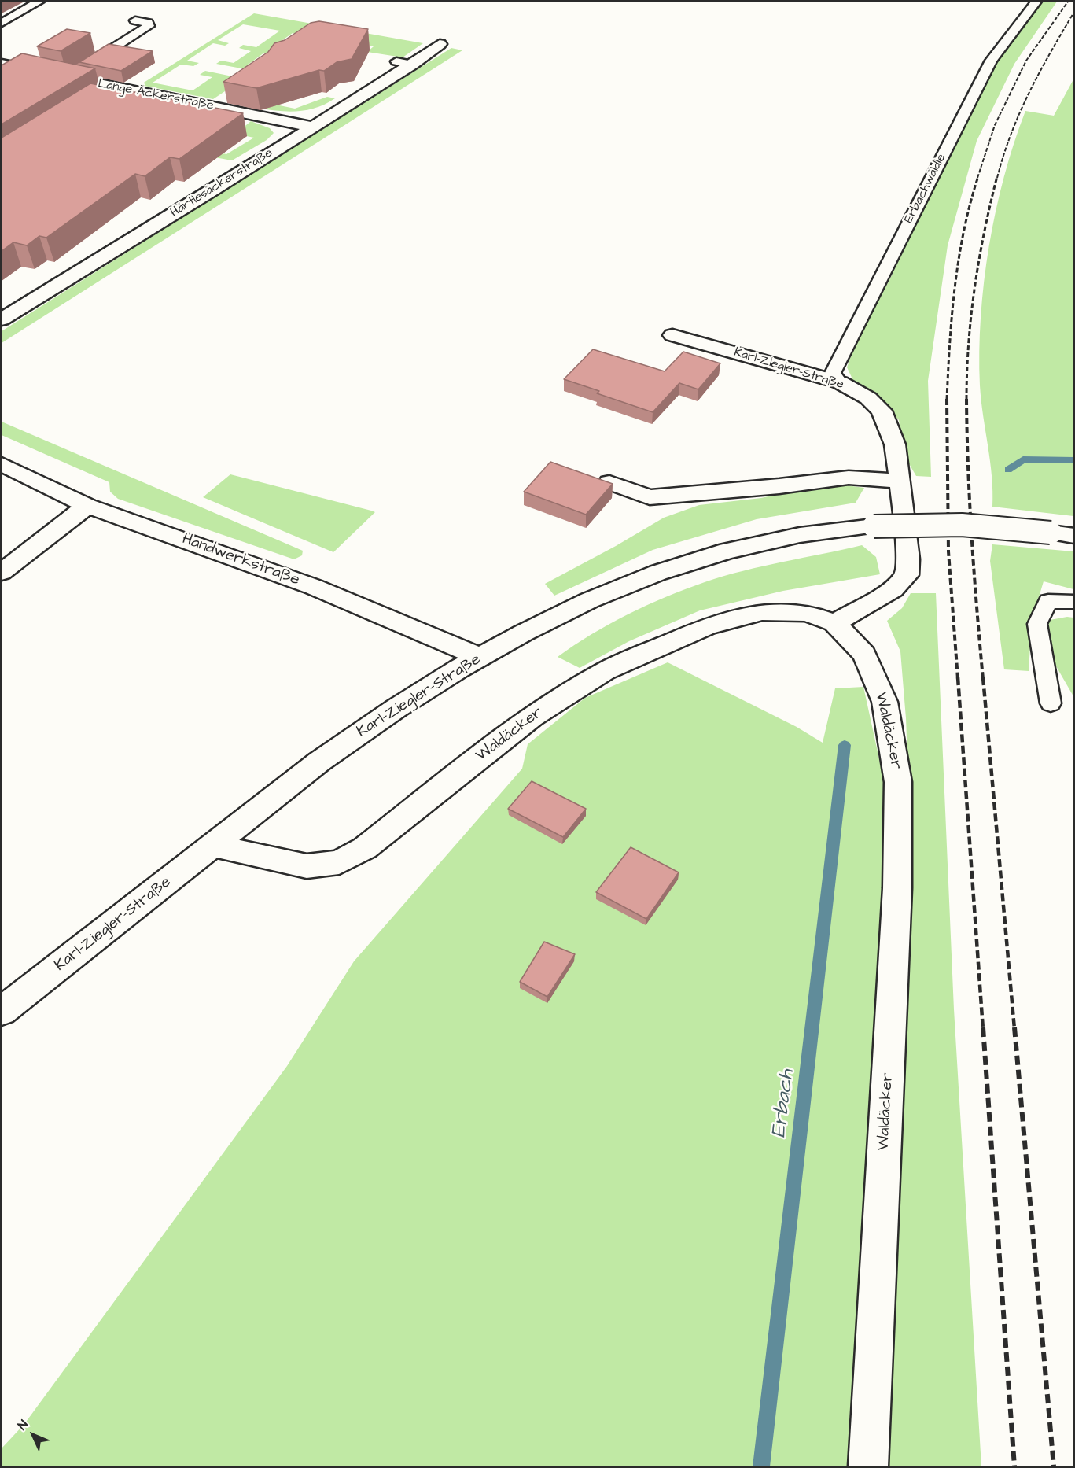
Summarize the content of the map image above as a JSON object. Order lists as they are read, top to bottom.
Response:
{
  "streets": {
    "street": [
      "Lange Äckerstraße",
      "Härtlesäckerstraße",
      "Karl-Ziegler-Straße",
      "Handwerkstraße",
      "Waldäcker"
    ],
    "lane": ["Erbachwäldle"]
  },
  "crossings": [
    ["Lange Äckerstraße", "Härtlesäckerstraße"],
    ["Erbachwäldle", "Karl-Ziegler-Straße"],
    ["Karl-Ziegler-Straße", "Handwerkstraße"],
    ["Karl-Ziegler-Straße", "Waldäcker"]
  ],
  "water": ["Erbach"],
  "north": "top left"
}
